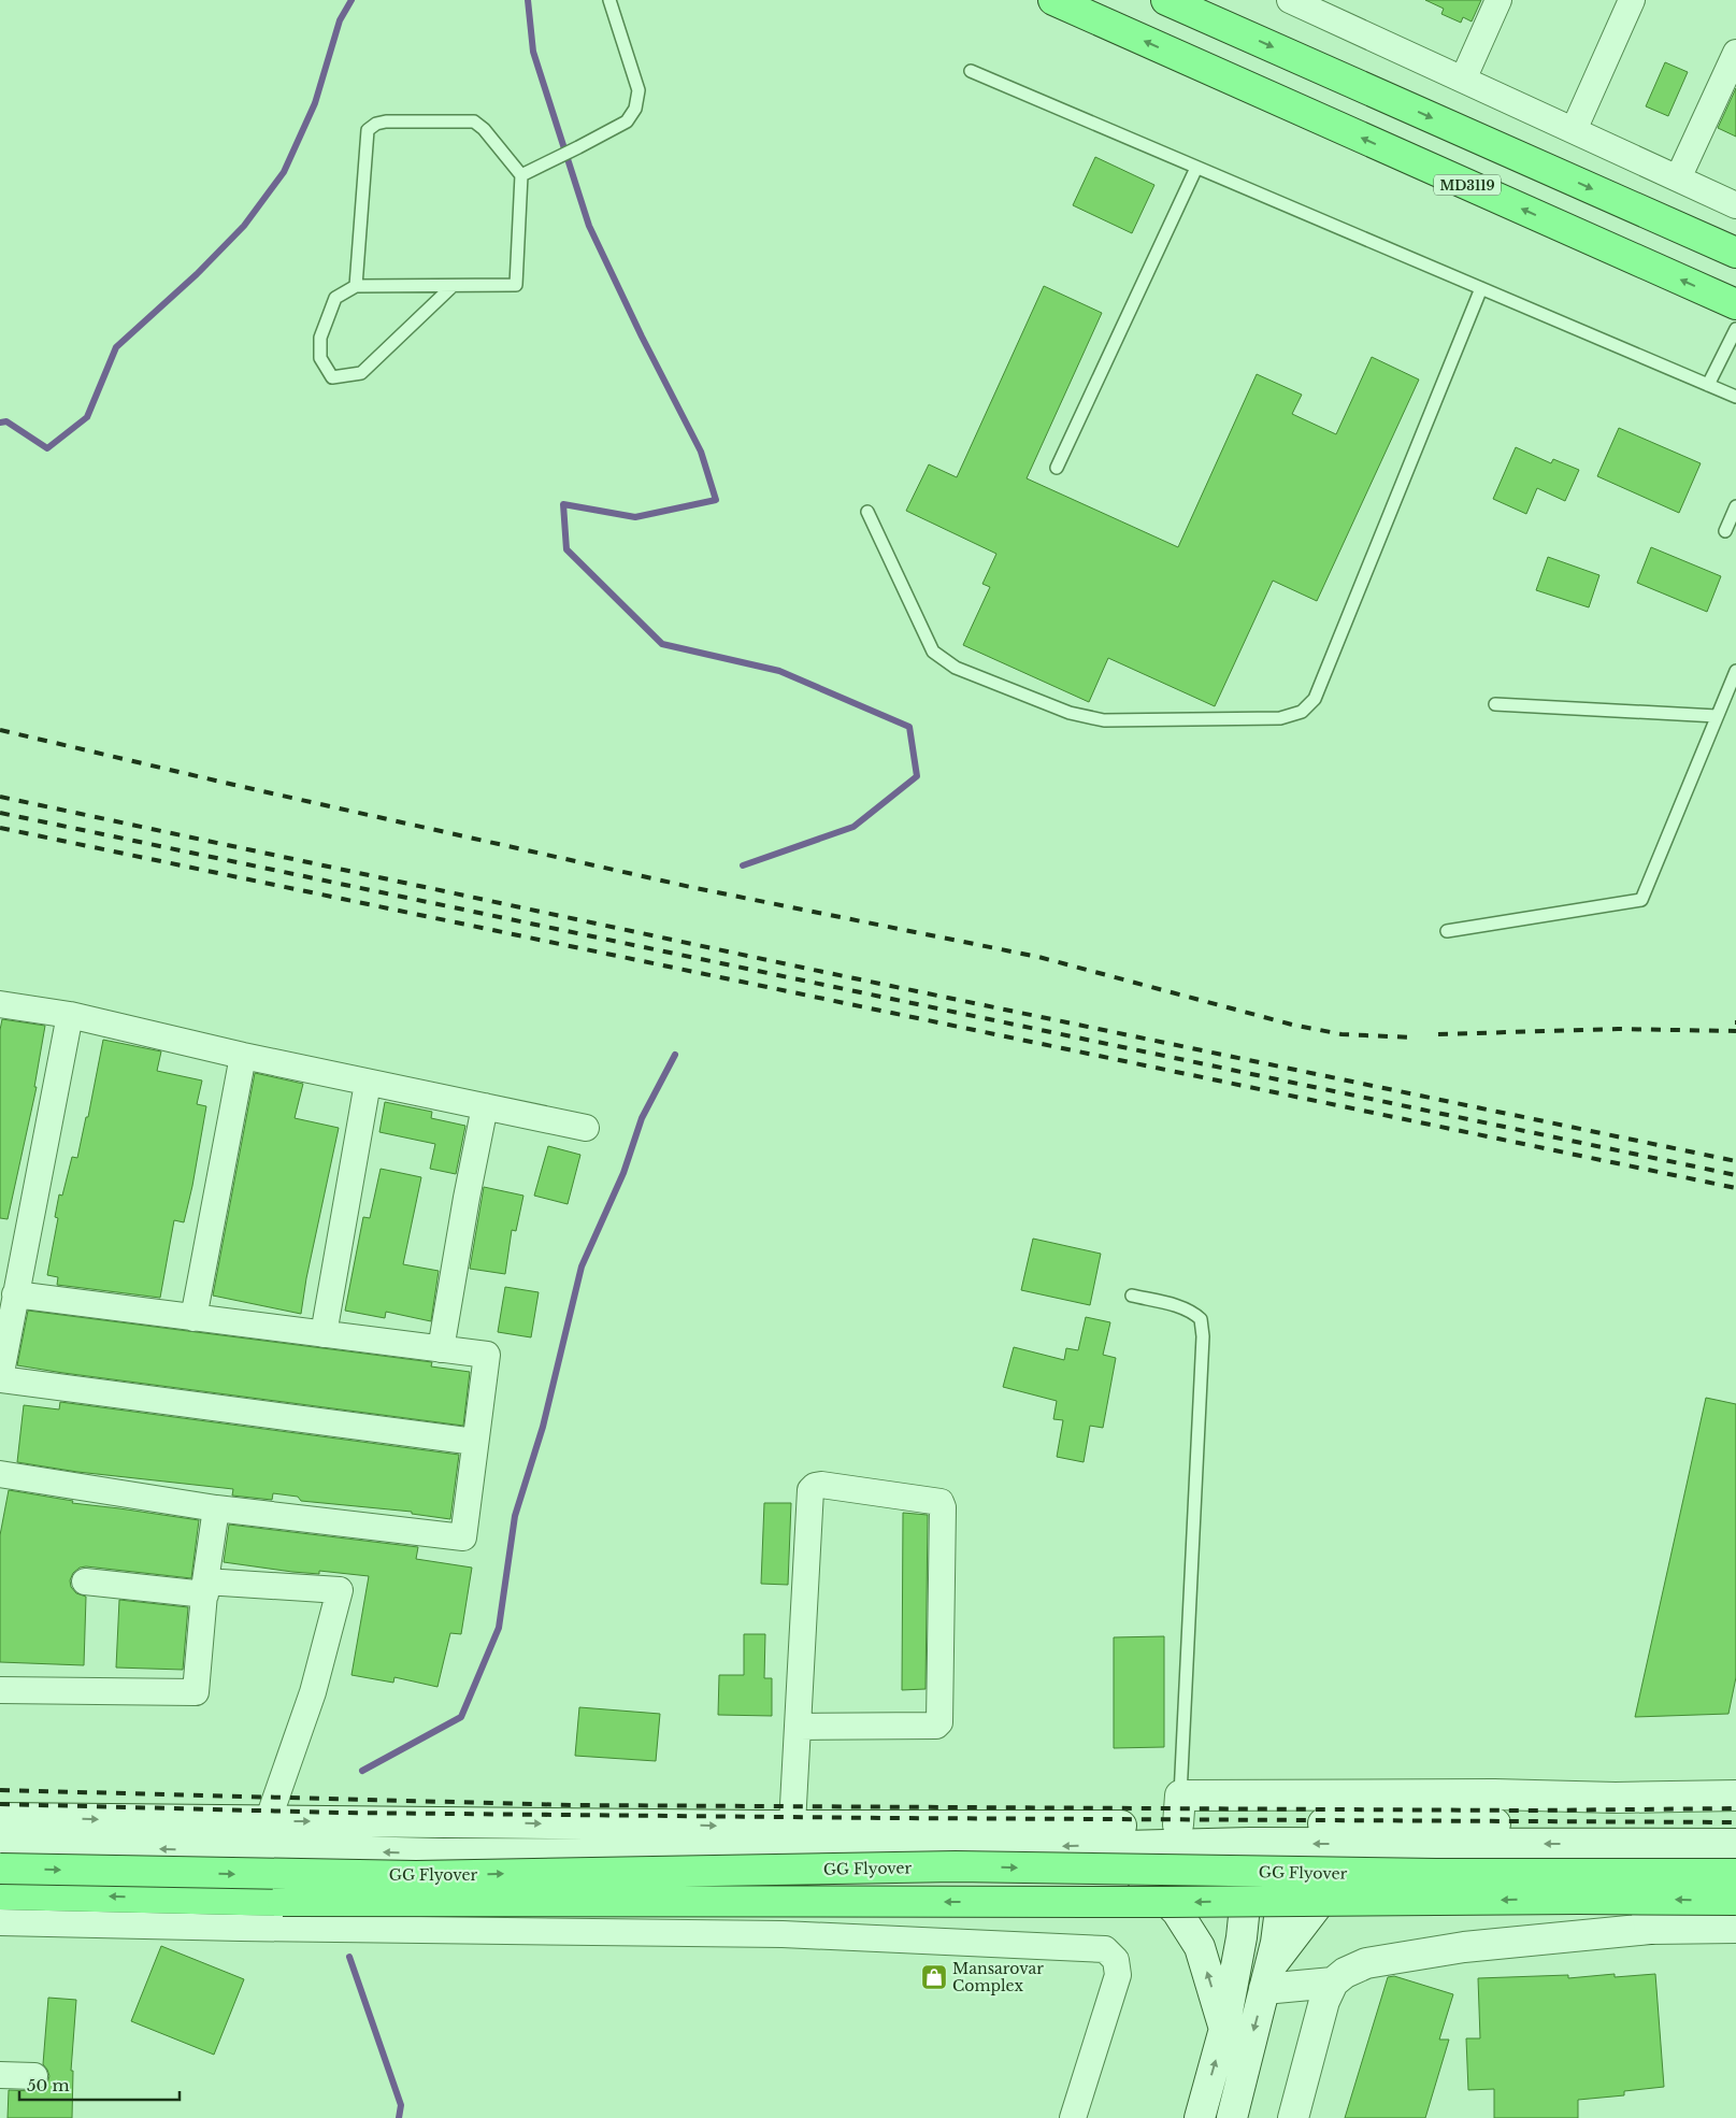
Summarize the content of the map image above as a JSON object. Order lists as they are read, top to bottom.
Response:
{
  "streets": {
    "main road": ["MD3119", "GG Flyover"]
  },
  "places": {
    "shop": ["Mansarovar Complex"]
  },
  "scale_bar": "50 m"
}
